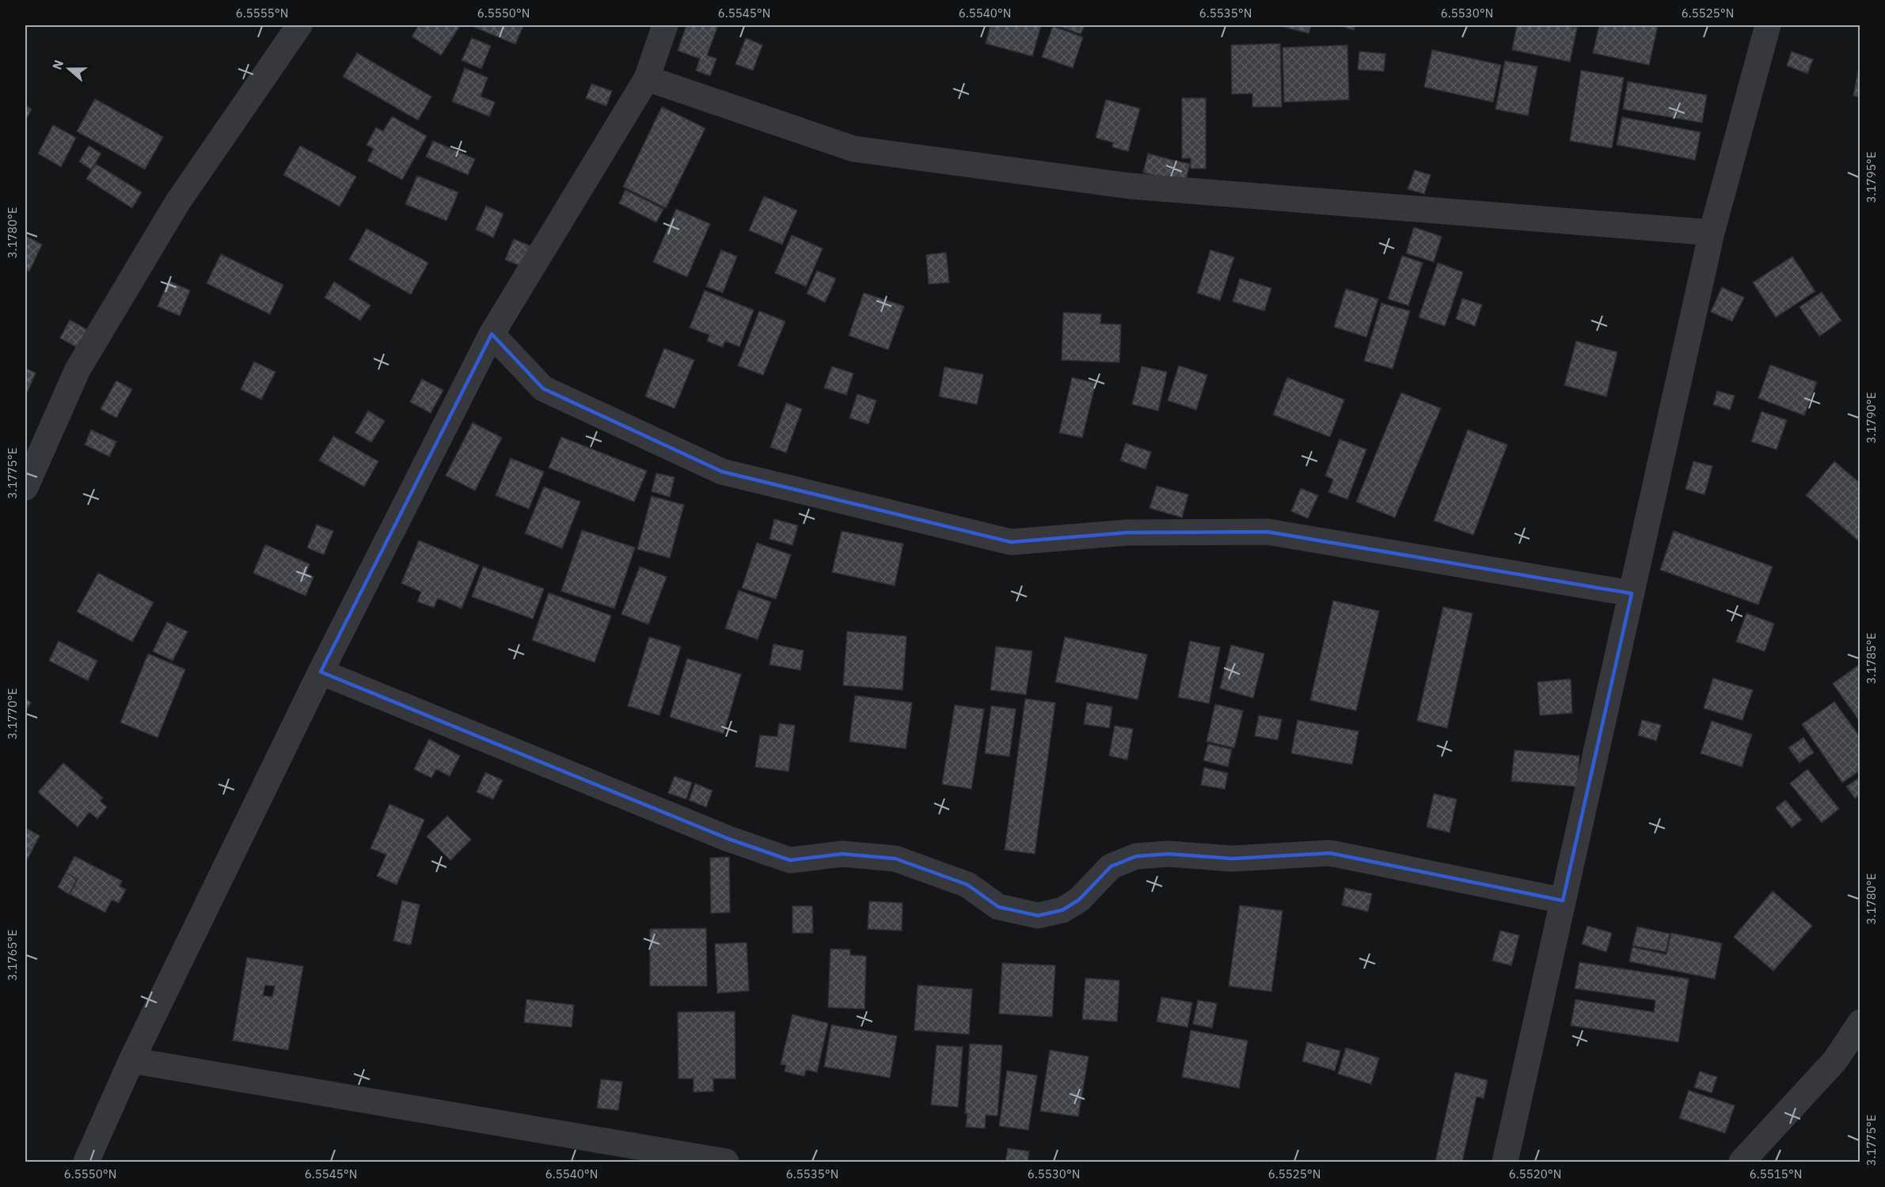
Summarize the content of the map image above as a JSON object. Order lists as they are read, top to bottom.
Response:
{
  "north": "left",
  "coordinates": [
    "6.5555°N",
    "6.5550°N",
    "6.5545°N",
    "6.5540°N",
    "6.5535°N",
    "6.5530°N",
    "6.5525°N",
    "3.1795°E",
    "3.1780°E",
    "3.1790°E",
    "3.1775°E",
    "3.1785°E",
    "3.1770°E",
    "3.1765°E",
    "6.5520°N",
    "6.5515°N"
  ]
}
